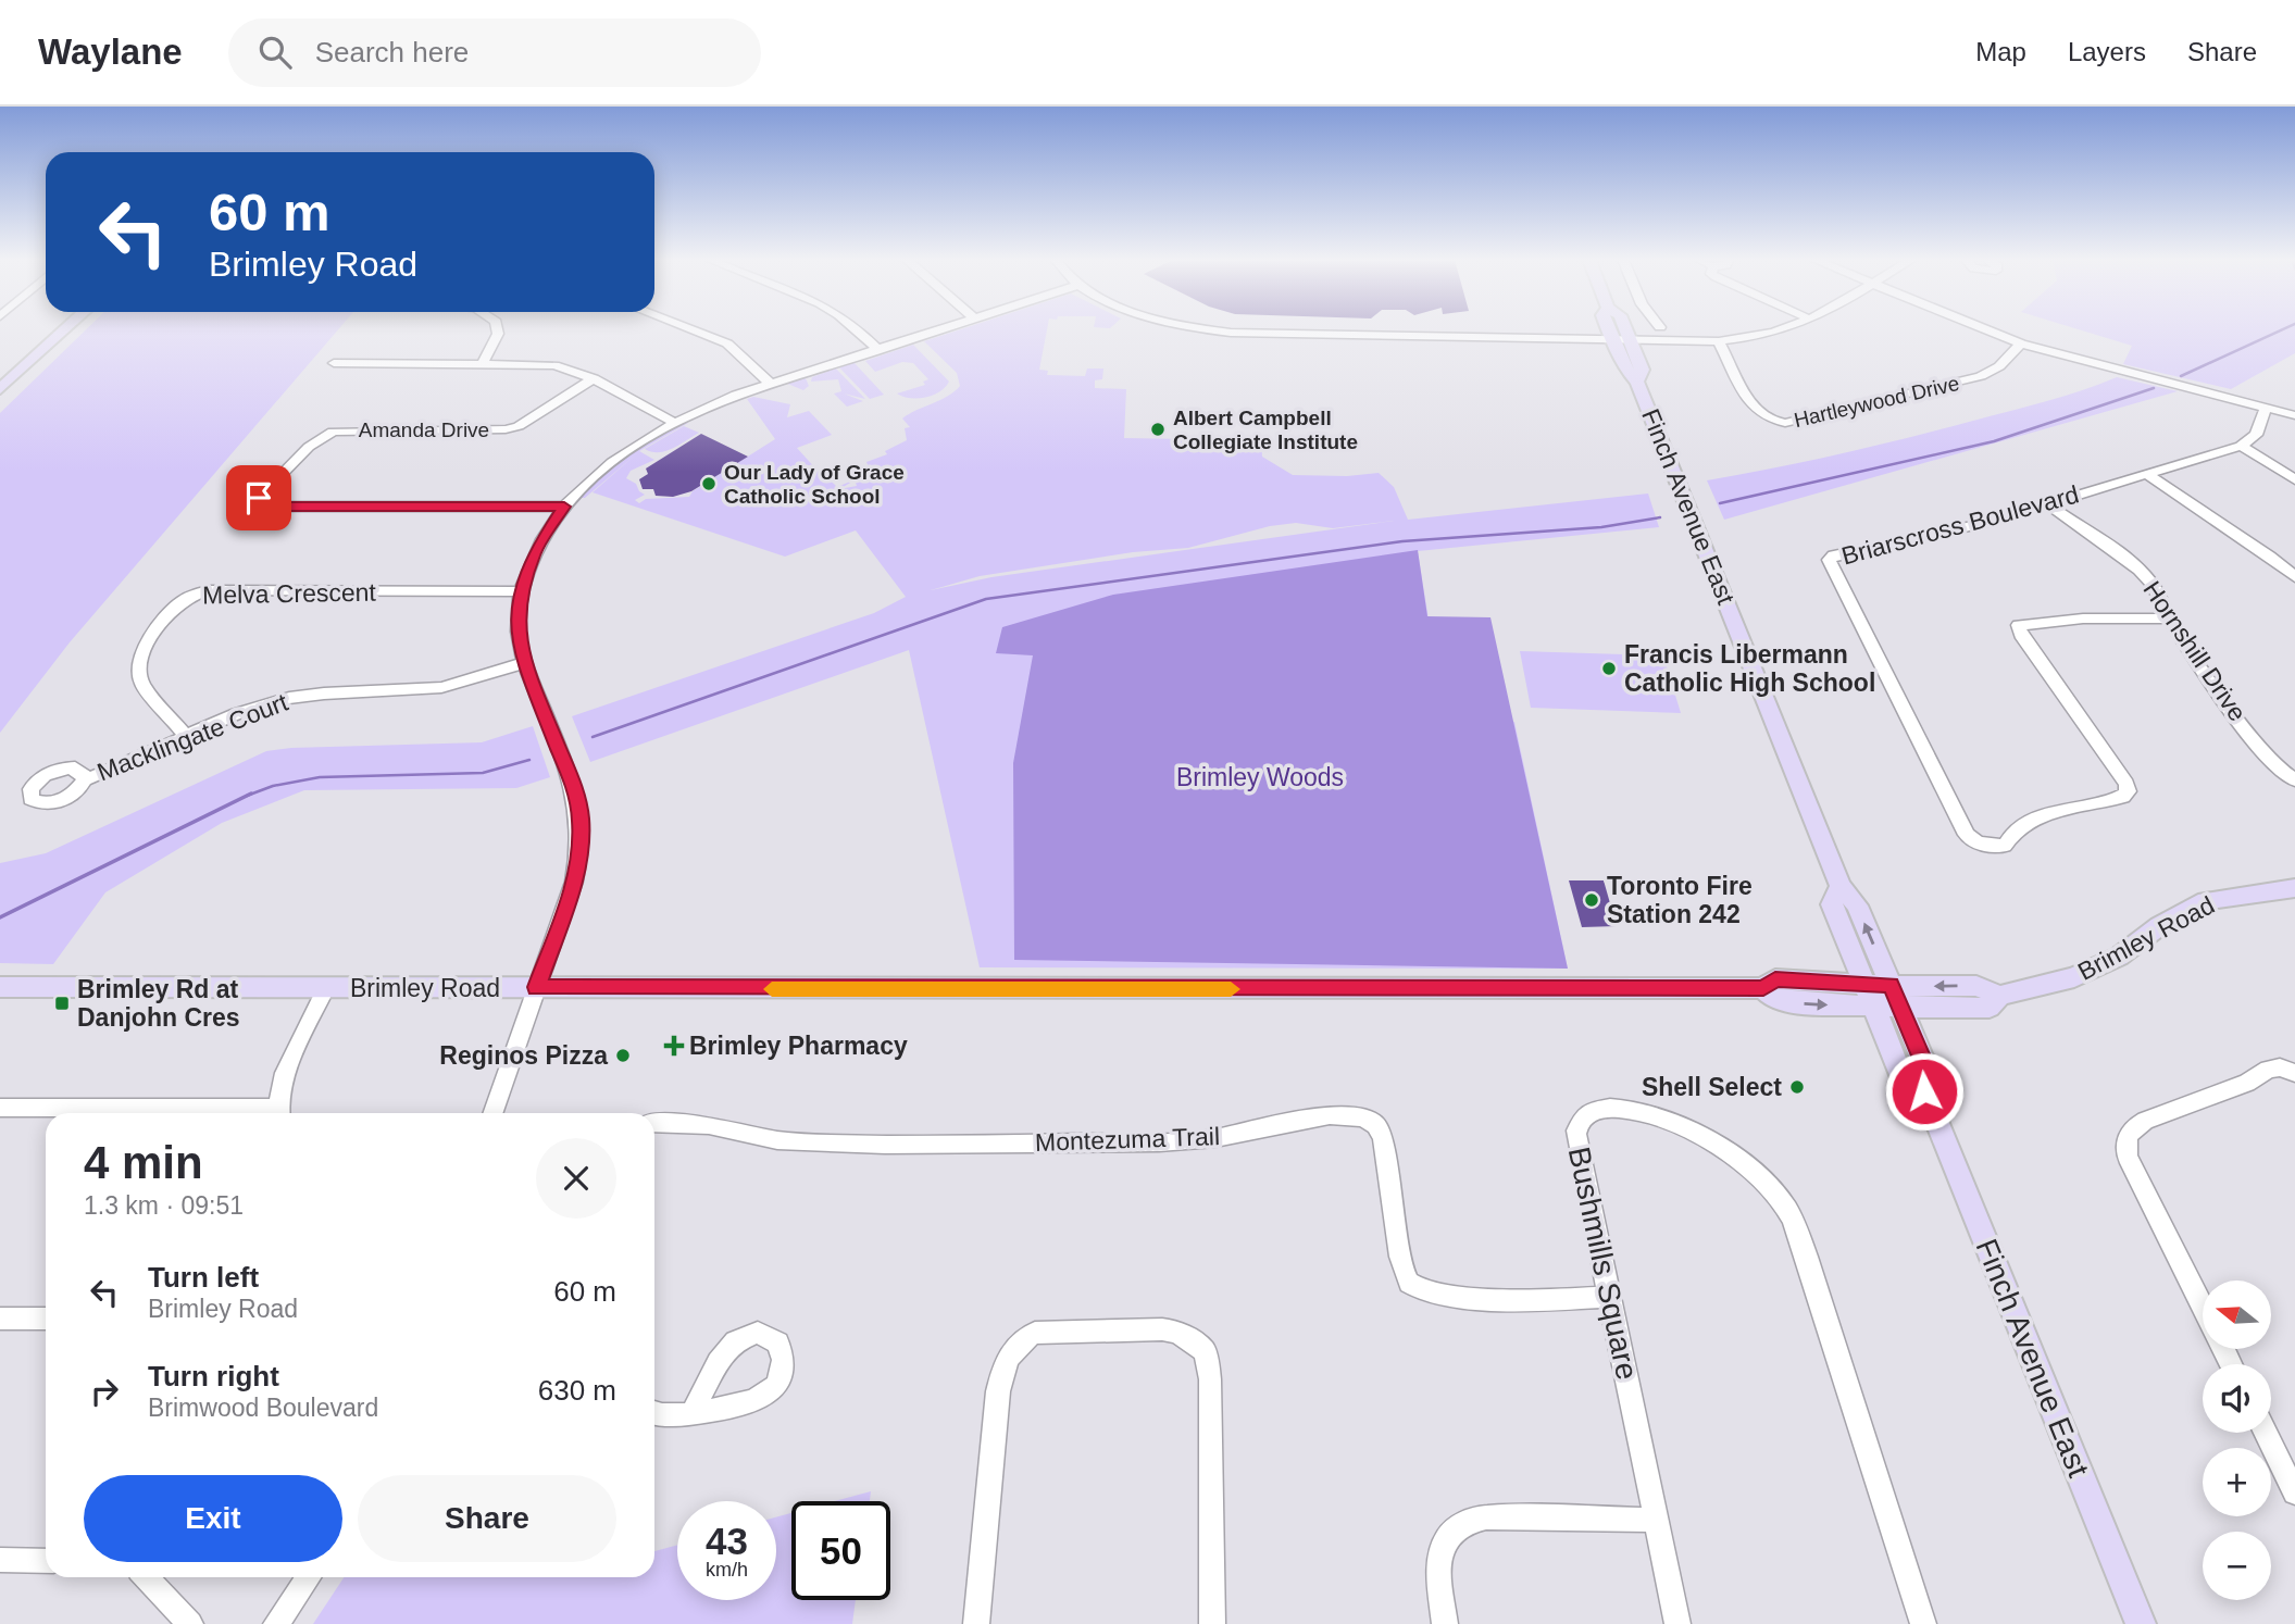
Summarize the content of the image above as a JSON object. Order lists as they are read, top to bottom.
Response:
{
  "streets": {
    "main road": ["Finch Avenue East", "Brimley Road"],
    "street": [
      "Hartleywood Drive",
      "Amanda Drive",
      "Briarscross Boulevard",
      "Melva Crescent",
      "Hornshill Drive",
      "Macklingate Court",
      "Montezuma Trail",
      "Bushmills Square"
    ]
  },
  "crossings": [
    ["Finch Avenue East", "Brimley Road"],
    ["Briarscross Boulevard", "Hornshill Drive"],
    ["Melva Crescent", "Macklingate Court"],
    ["Montezuma Trail", "Bushmills Square"]
  ],
  "parks": ["Brimley Woods"],
  "places": {
    "other": [
      "Albert Campbell Collegiate Institute",
      "Our Lady of Grace Catholic School",
      "Francis Libermann Catholic High School",
      "Toronto Fire Station 242",
      "Reginos Pizza",
      "Shell Select"
    ],
    "transit": ["Brimley Rd at Danjohn Cres"],
    "health": ["Brimley Pharmacy"]
  },
  "north": "left",
  "page": {
    "header": "Waylane",
    "search": "Search here",
    "nav": ["Map", "Layers", "Share"],
    "turn": ["60 m", "Brimley Road"],
    "heading": ["4 min", "1.3 km · 09:51"],
    "list": [
      {
        "name": "Turn left",
        "note": "Brimley Road",
        "value": "60 m"
      },
      {
        "name": "Turn right",
        "note": "Brimwood Boulevard",
        "value": "630 m"
      }
    ],
    "map_buttons": ["+", "−"],
    "buttons": ["Exit", "Share"],
    "speed": "43 km/h",
    "limit": "50"
  }
}
